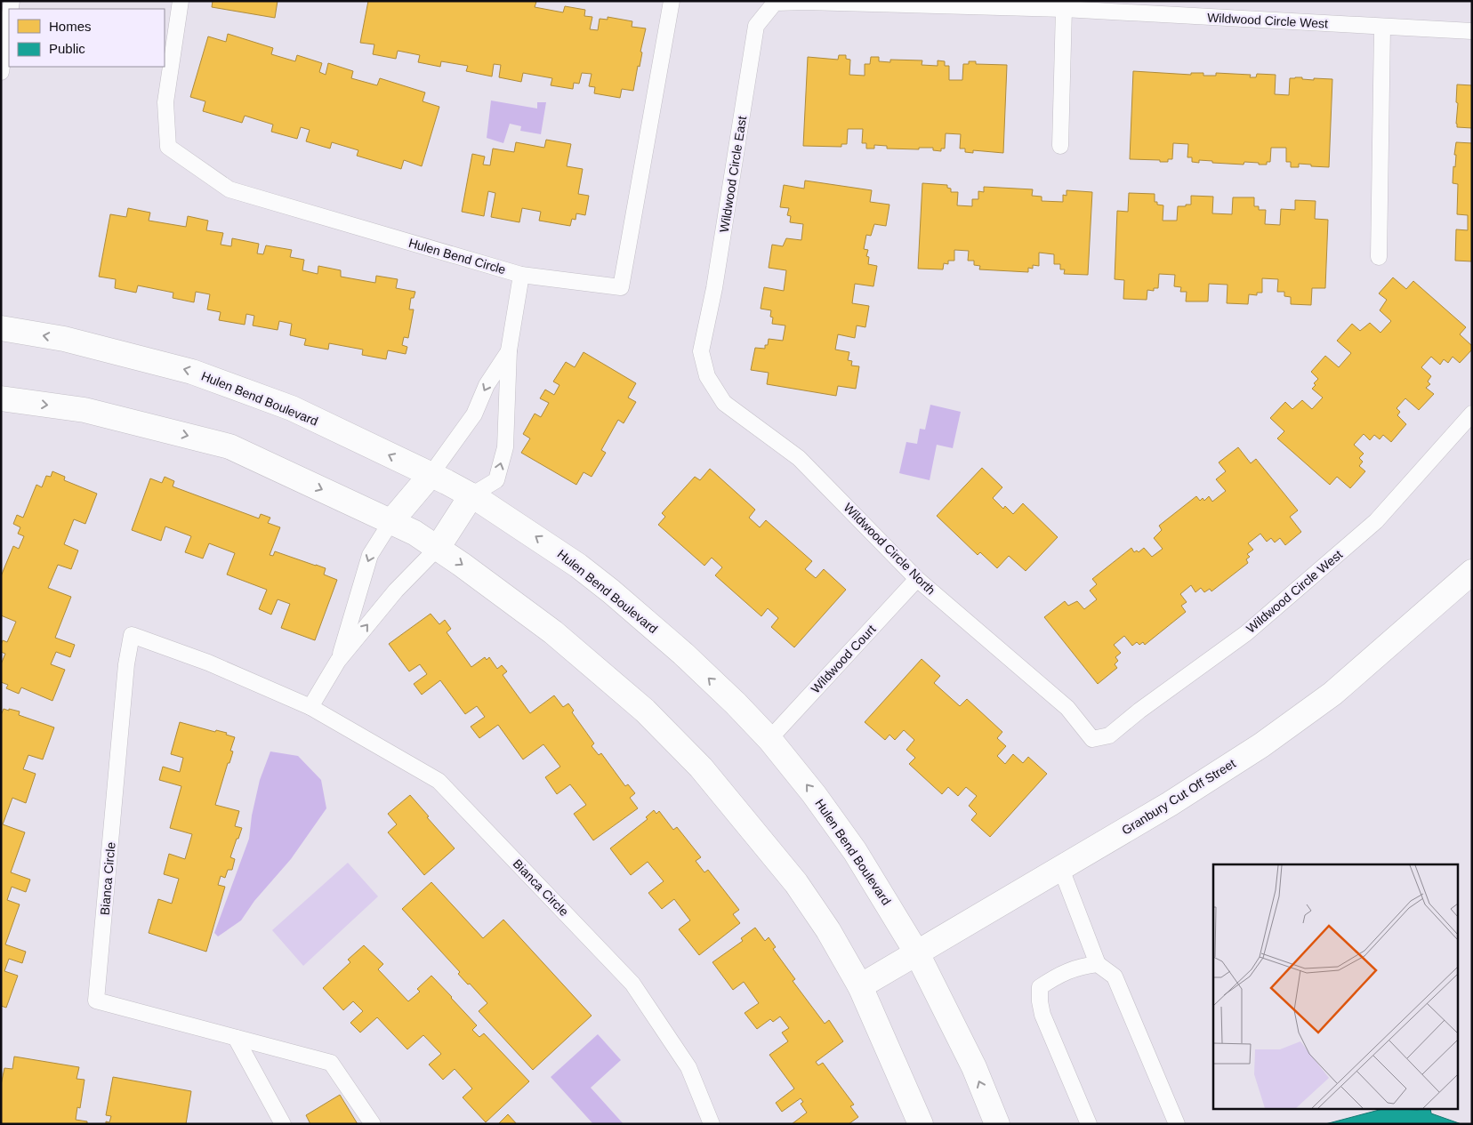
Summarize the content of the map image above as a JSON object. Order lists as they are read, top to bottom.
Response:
{
  "streets": {
    "street": ["Hulen Bend Boulevard", "Granbury Cut Off Street"],
    "lane": [
      "Wildwood Circle West",
      "Wildwood Circle East",
      "Hulen Bend Circle",
      "Wildwood Circle North",
      "Wildwood Court",
      "Bianca Circle"
    ]
  },
  "crossings": [
    ["Wildwood Circle West", "Wildwood Circle East"],
    ["Wildwood Circle West", "Wildwood Circle North"],
    ["Wildwood Circle East", "Wildwood Circle North"],
    ["Hulen Bend Boulevard", "Wildwood Court"],
    ["Hulen Bend Boulevard", "Granbury Cut Off Street"],
    ["Wildwood Circle North", "Wildwood Court"]
  ],
  "legend": ["Homes", "Public"]
}
